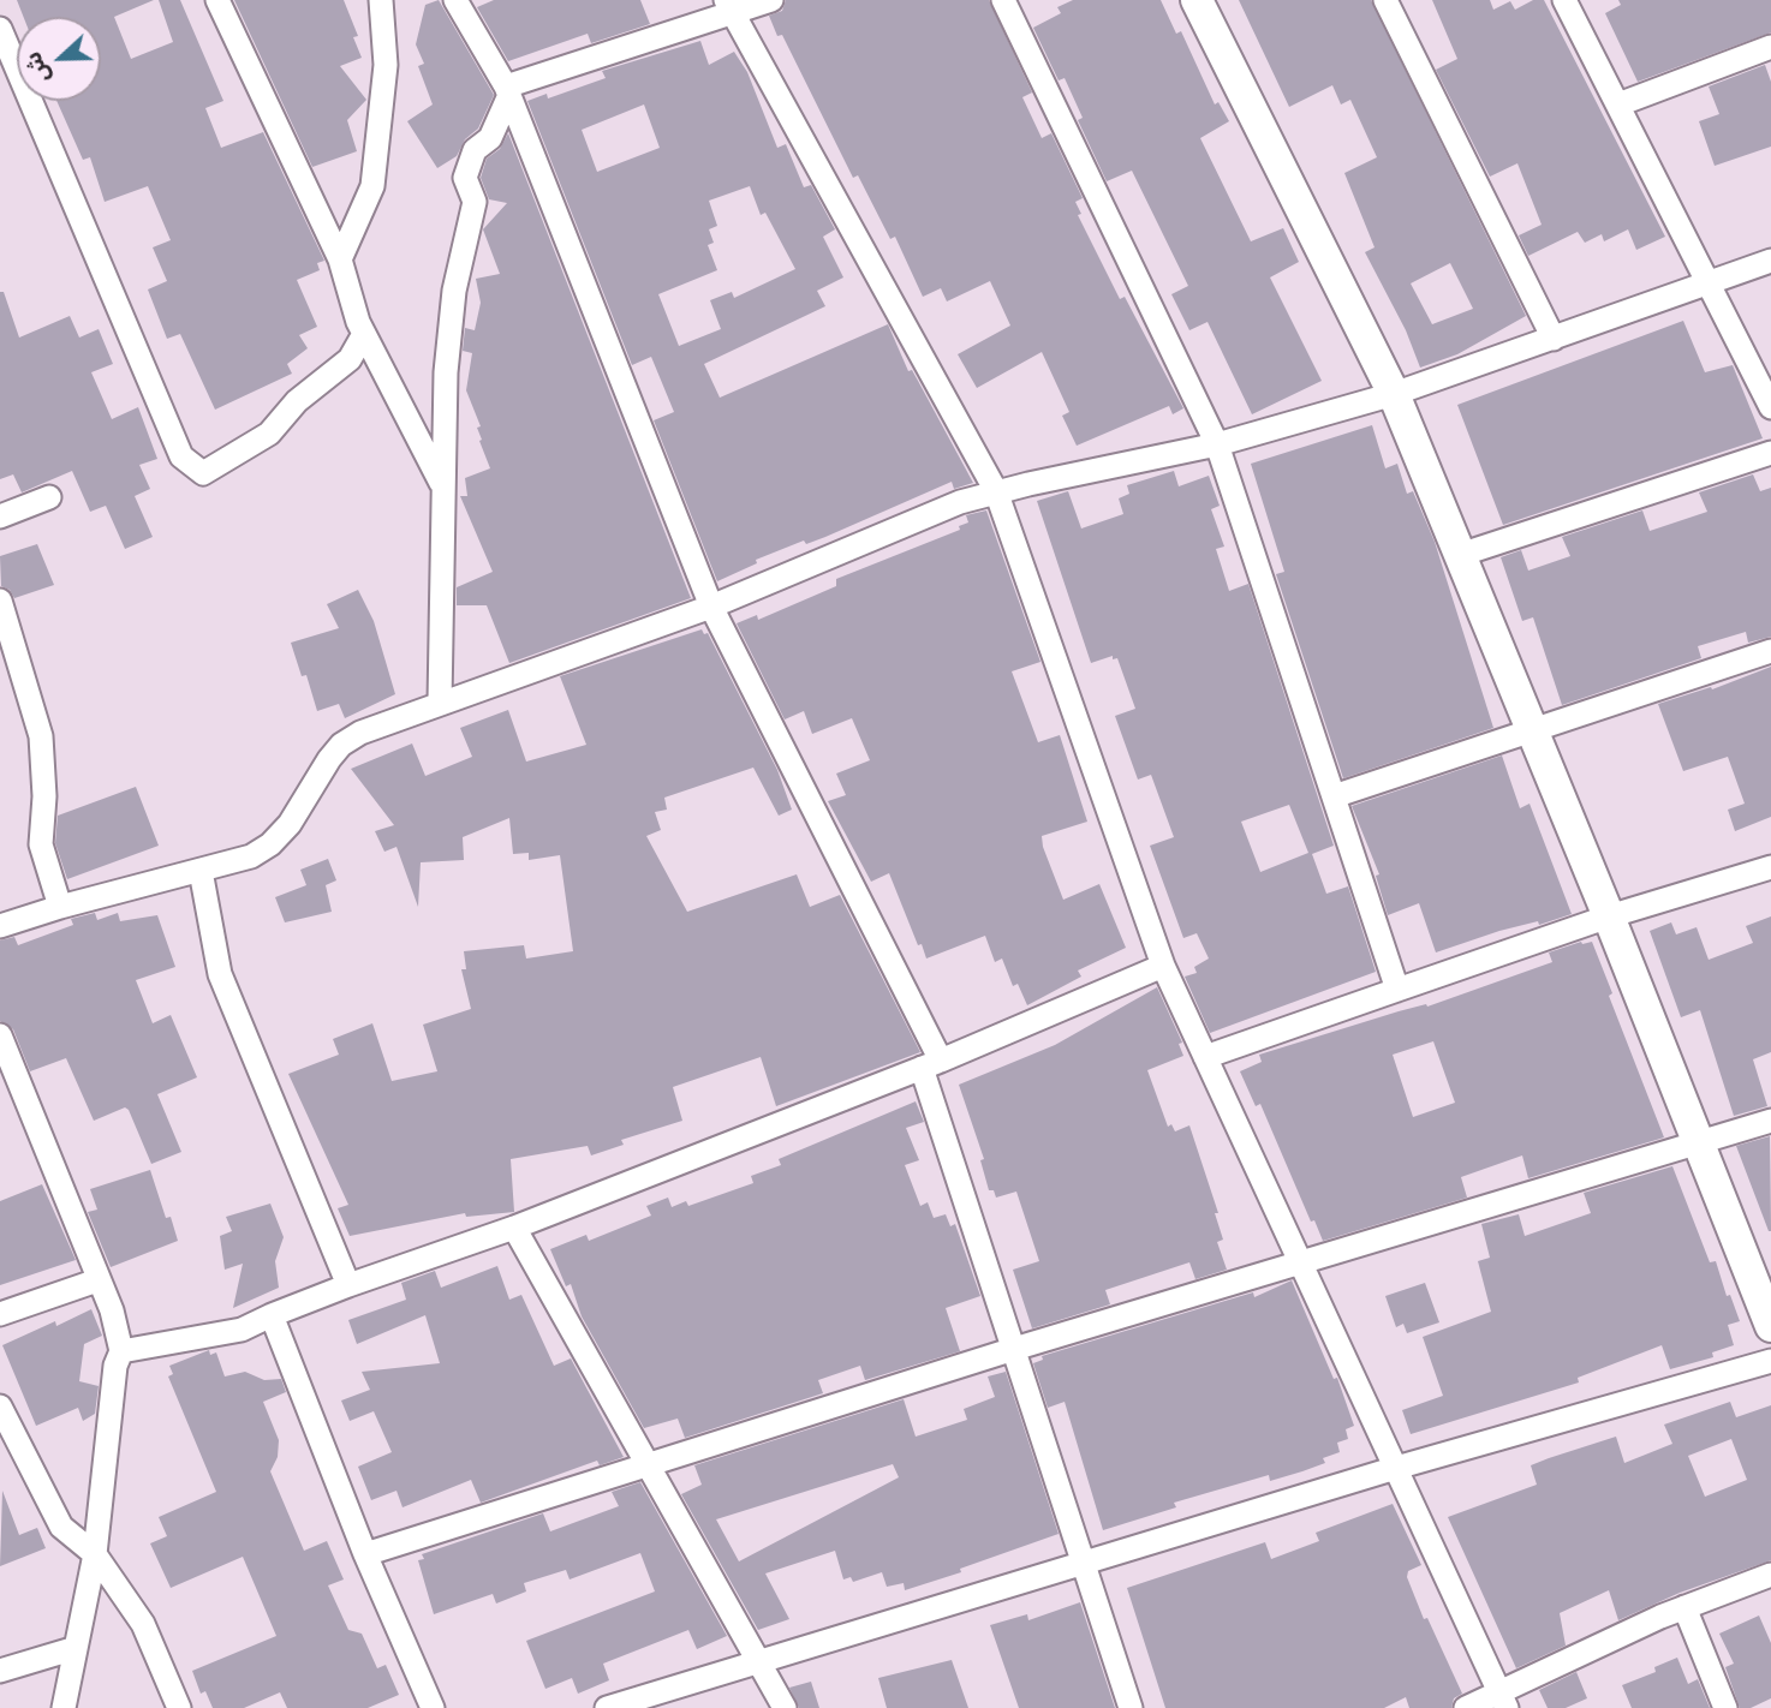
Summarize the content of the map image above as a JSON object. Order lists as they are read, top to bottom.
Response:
{
  "north": "left"
}
